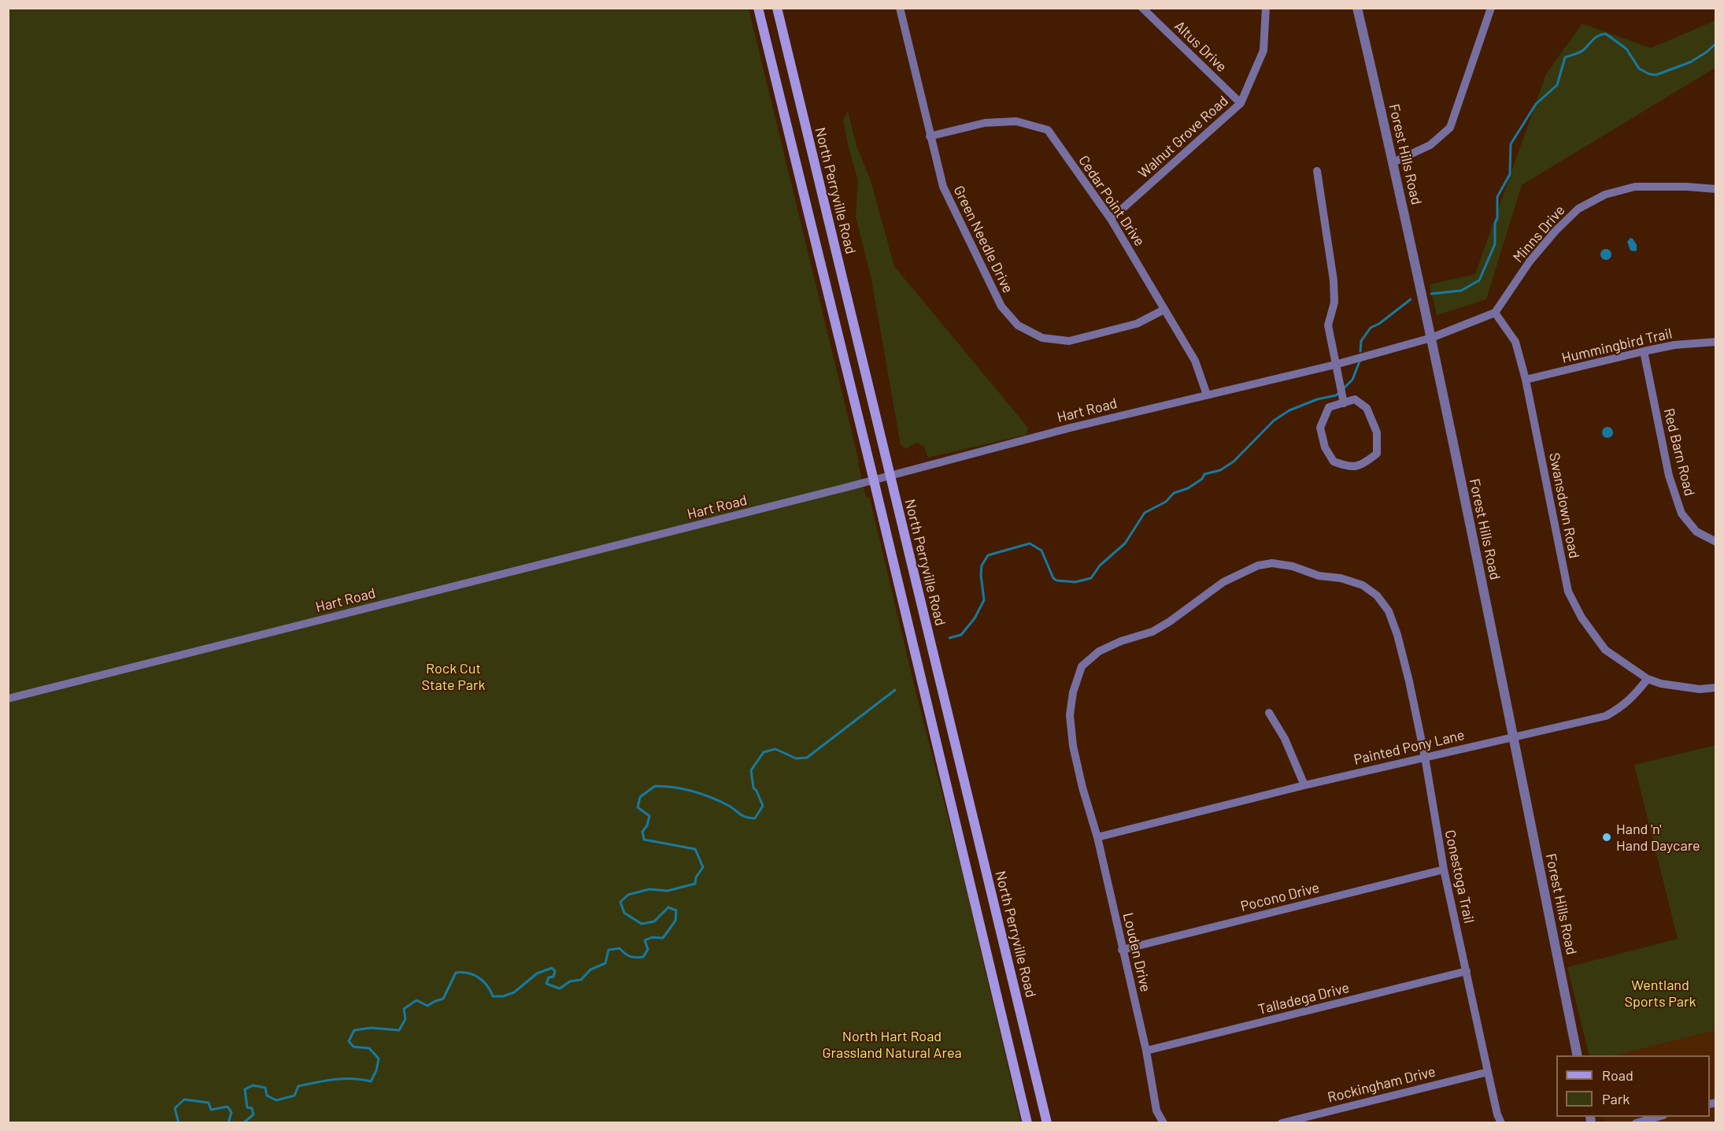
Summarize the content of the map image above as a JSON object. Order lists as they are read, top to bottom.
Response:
{
  "streets": {
    "main road": ["North Perryville Road"],
    "street": [
      "Altus Drive",
      "Walnut Grove Road",
      "Forest Hills Road",
      "Cedar Point Drive",
      "Minns Drive",
      "Green Needle Drive",
      "Hummingbird Trail",
      "Hart Road",
      "Red Barn Road",
      "Swansdown Road",
      "Painted Pony Lane",
      "Conestoga Trail",
      "Pocono Drive",
      "Louden Drive",
      "Talladega Drive",
      "Rockingham Drive"
    ]
  },
  "crossings": [
    ["Altus Drive", "Walnut Grove Road"],
    ["Walnut Grove Road", "Cedar Point Drive"],
    ["Forest Hills Road", "Hart Road"],
    ["Forest Hills Road", "Painted Pony Lane"],
    ["North Perryville Road", "Hart Road"],
    ["Cedar Point Drive", "Green Needle Drive"],
    ["Cedar Point Drive", "Hart Road"],
    ["Minns Drive", "Swansdown Road"],
    ["Hummingbird Trail", "Red Barn Road"],
    ["Hummingbird Trail", "Swansdown Road"],
    ["Swansdown Road", "Painted Pony Lane"],
    ["Painted Pony Lane", "Conestoga Trail"],
    ["Painted Pony Lane", "Louden Drive"],
    ["Conestoga Trail", "Pocono Drive"],
    ["Conestoga Trail", "Louden Drive"],
    ["Conestoga Trail", "Talladega Drive"],
    ["Conestoga Trail", "Rockingham Drive"],
    ["Pocono Drive", "Louden Drive"],
    ["Louden Drive", "Talladega Drive"]
  ],
  "parks": ["Rock Cut State Park", "Wentland Sports Park", "North Hart Road Grassland Natural Area"],
  "places": ["Hand 'n' Hand Daycare"],
  "legend": ["Road", "Park"]
}
